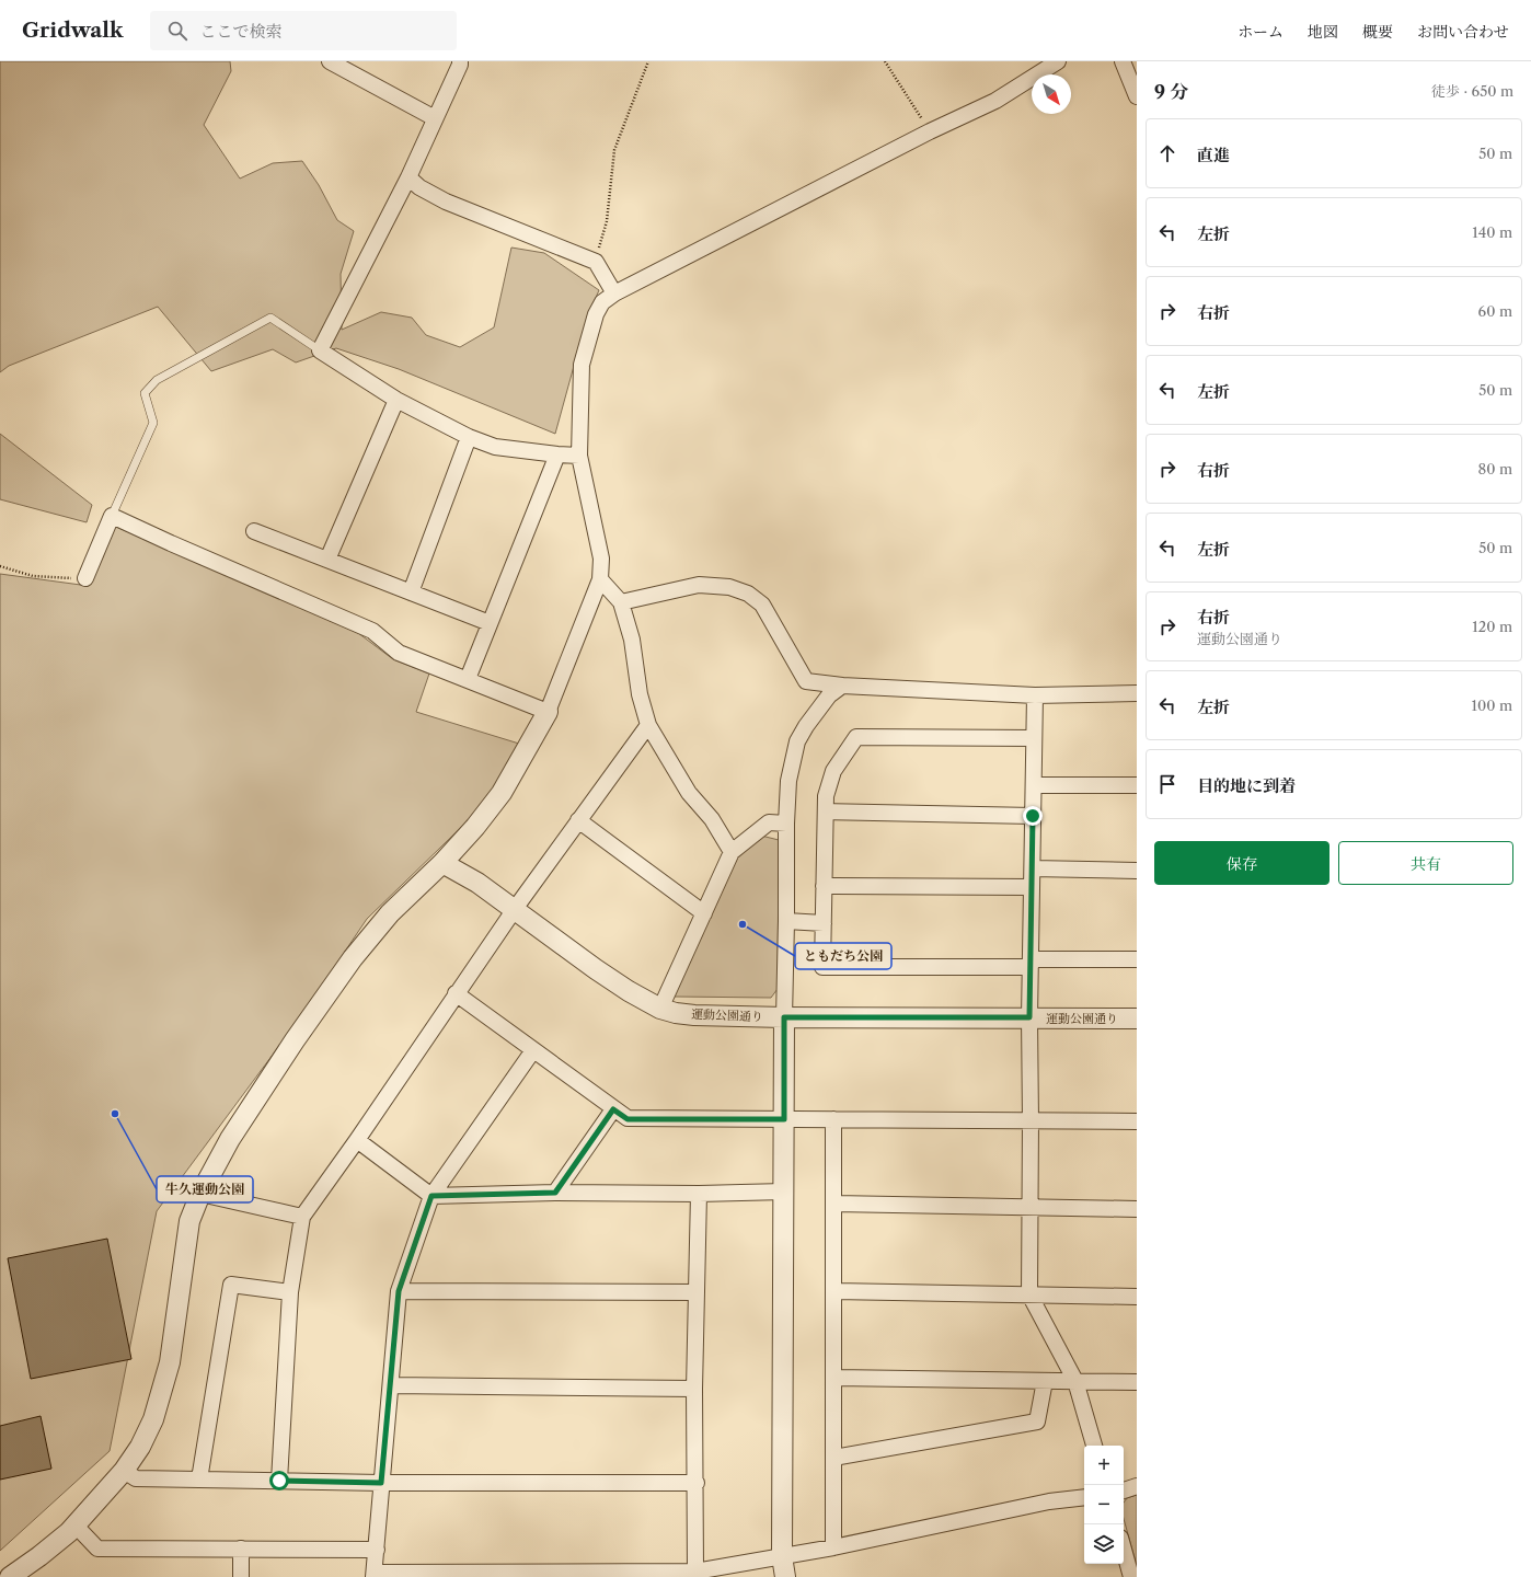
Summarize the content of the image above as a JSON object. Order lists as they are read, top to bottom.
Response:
{
  "streets": {
    "street": ["運動公園通り"]
  },
  "places": ["ともだち公園", "牛久運動公園"],
  "north": "bottom right",
  "page": {
    "header": "Gridwalk",
    "search": "ここで検索",
    "nav": [
      "ホーム",
      "地図",
      "概要",
      "お問い合わせ"
    ],
    "heading": ["9 分", "徒歩 · 650 m"],
    "list": [
      ["直進", "50 m"],
      ["左折", "140 m"],
      ["右折", "60 m"],
      ["左折", "50 m"],
      ["右折", "80 m"],
      ["左折", "50 m"],
      ["右折", "運動公園通り", "120 m"],
      ["左折", "100 m"],
      "目的地に到着"
    ],
    "buttons": ["保存", "共有"],
    "map_buttons": ["+", "−"]
  }
}
